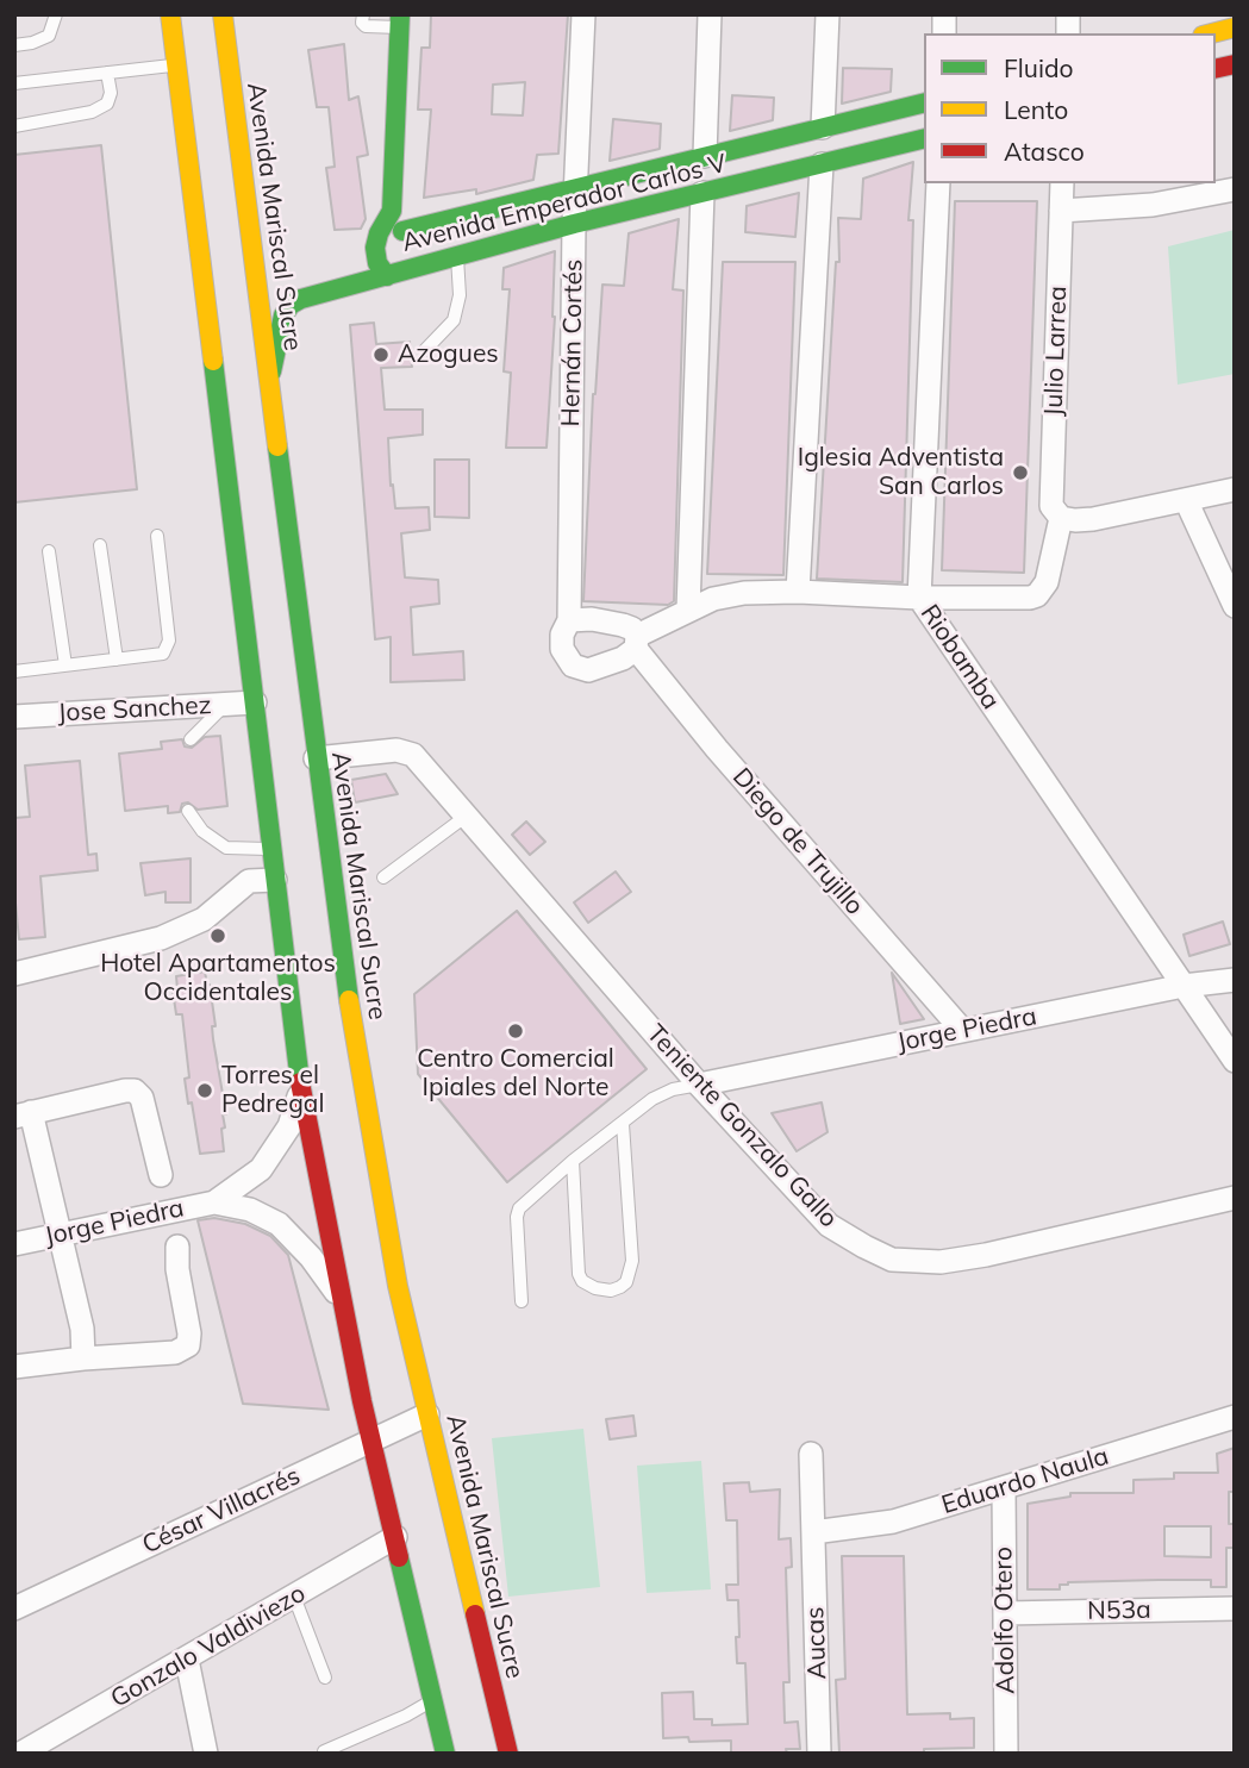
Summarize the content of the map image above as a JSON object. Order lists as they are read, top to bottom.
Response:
{
  "streets": {
    "main road": ["Avenida Emperador Carlos V", "Avenida Mariscal Sucre"],
    "street": [
      "Hernán Cortés",
      "Julio Larrea",
      "Riobamba",
      "Jose Sanchez",
      "Diego de Trujillo",
      "Jorge Piedra",
      "Teniente Gonzalo Gallo",
      "Eduardo Naula",
      "César Villacrés",
      "N53a",
      "Adolfo Otero",
      "Aucas",
      "Gonzalo Valdiviezo"
    ]
  },
  "crossings": [
    ["Avenida Emperador Carlos V", "Avenida Mariscal Sucre"],
    ["Avenida Emperador Carlos V", "Hernán Cortés"],
    ["Avenida Mariscal Sucre", "Teniente Gonzalo Gallo"],
    ["Avenida Mariscal Sucre", "César Villacrés"],
    ["Hernán Cortés", "Diego de Trujillo"],
    ["Riobamba", "Jorge Piedra"],
    ["Diego de Trujillo", "Jorge Piedra"],
    ["Jorge Piedra", "Teniente Gonzalo Gallo"],
    ["Eduardo Naula", "Adolfo Otero"],
    ["Eduardo Naula", "Aucas"],
    ["N53a", "Adolfo Otero"]
  ],
  "places": [
    "Azogues",
    "Iglesia Adventista San Carlos",
    "Hotel Apartamentos Occidentales",
    "Centro Comercial Ipiales del Norte",
    "Torres el Pedregal"
  ],
  "legend": ["Fluido", "Lento", "Atasco"]
}
